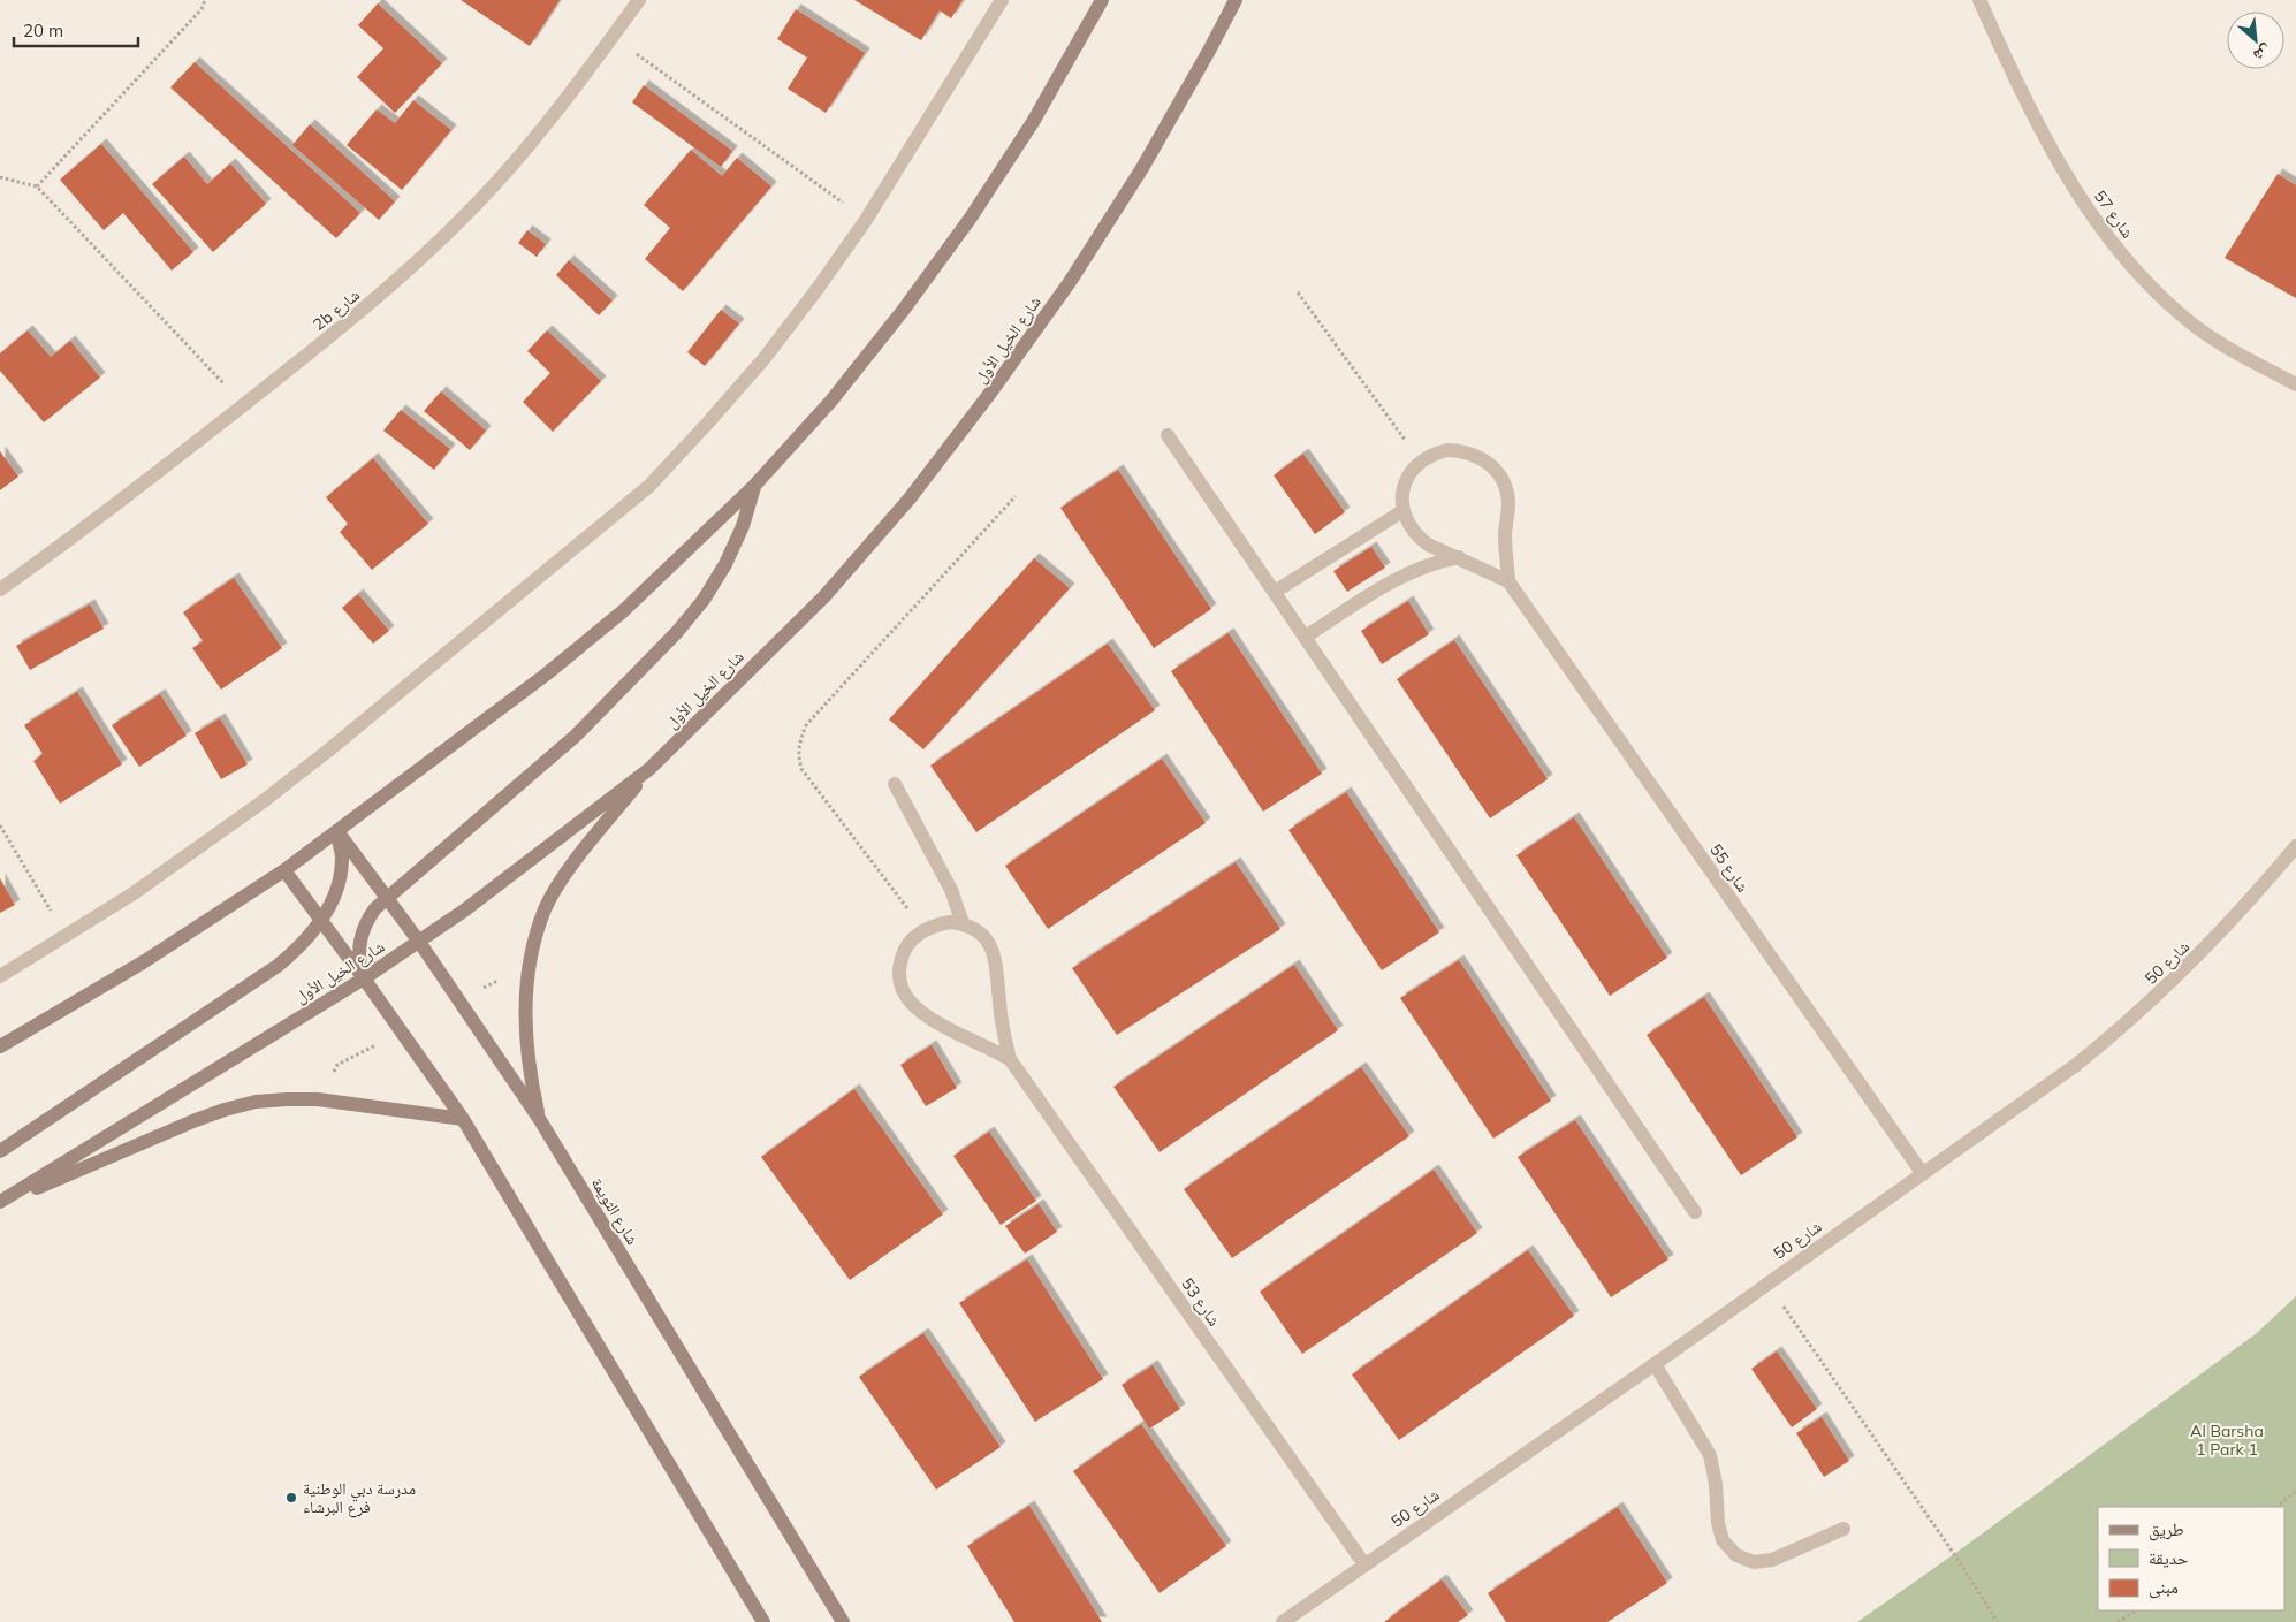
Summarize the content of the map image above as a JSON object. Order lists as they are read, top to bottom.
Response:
{
  "streets": {
    "main road": ["شارع الخيل الأول", "شارع الثويمة"],
    "street": [
      "شارع 57",
      "2b شارع",
      "شارع 55",
      "شارع 50",
      "شارع 53"
    ]
  },
  "crossings": [
    ["شارع الخيل الأول", "شارع الثويمة"],
    ["شارع 55", "شارع 50"],
    ["شارع 50", "شارع 53"]
  ],
  "parks": ["Al Barsha 1 Park 1"],
  "places": ["مدرسة دبي الوطنية فرع البرشاء"],
  "legend": ["طريق", "حديقة", "مبنى"],
  "scale_bar": "20 m",
  "north": "bottom right"
}
